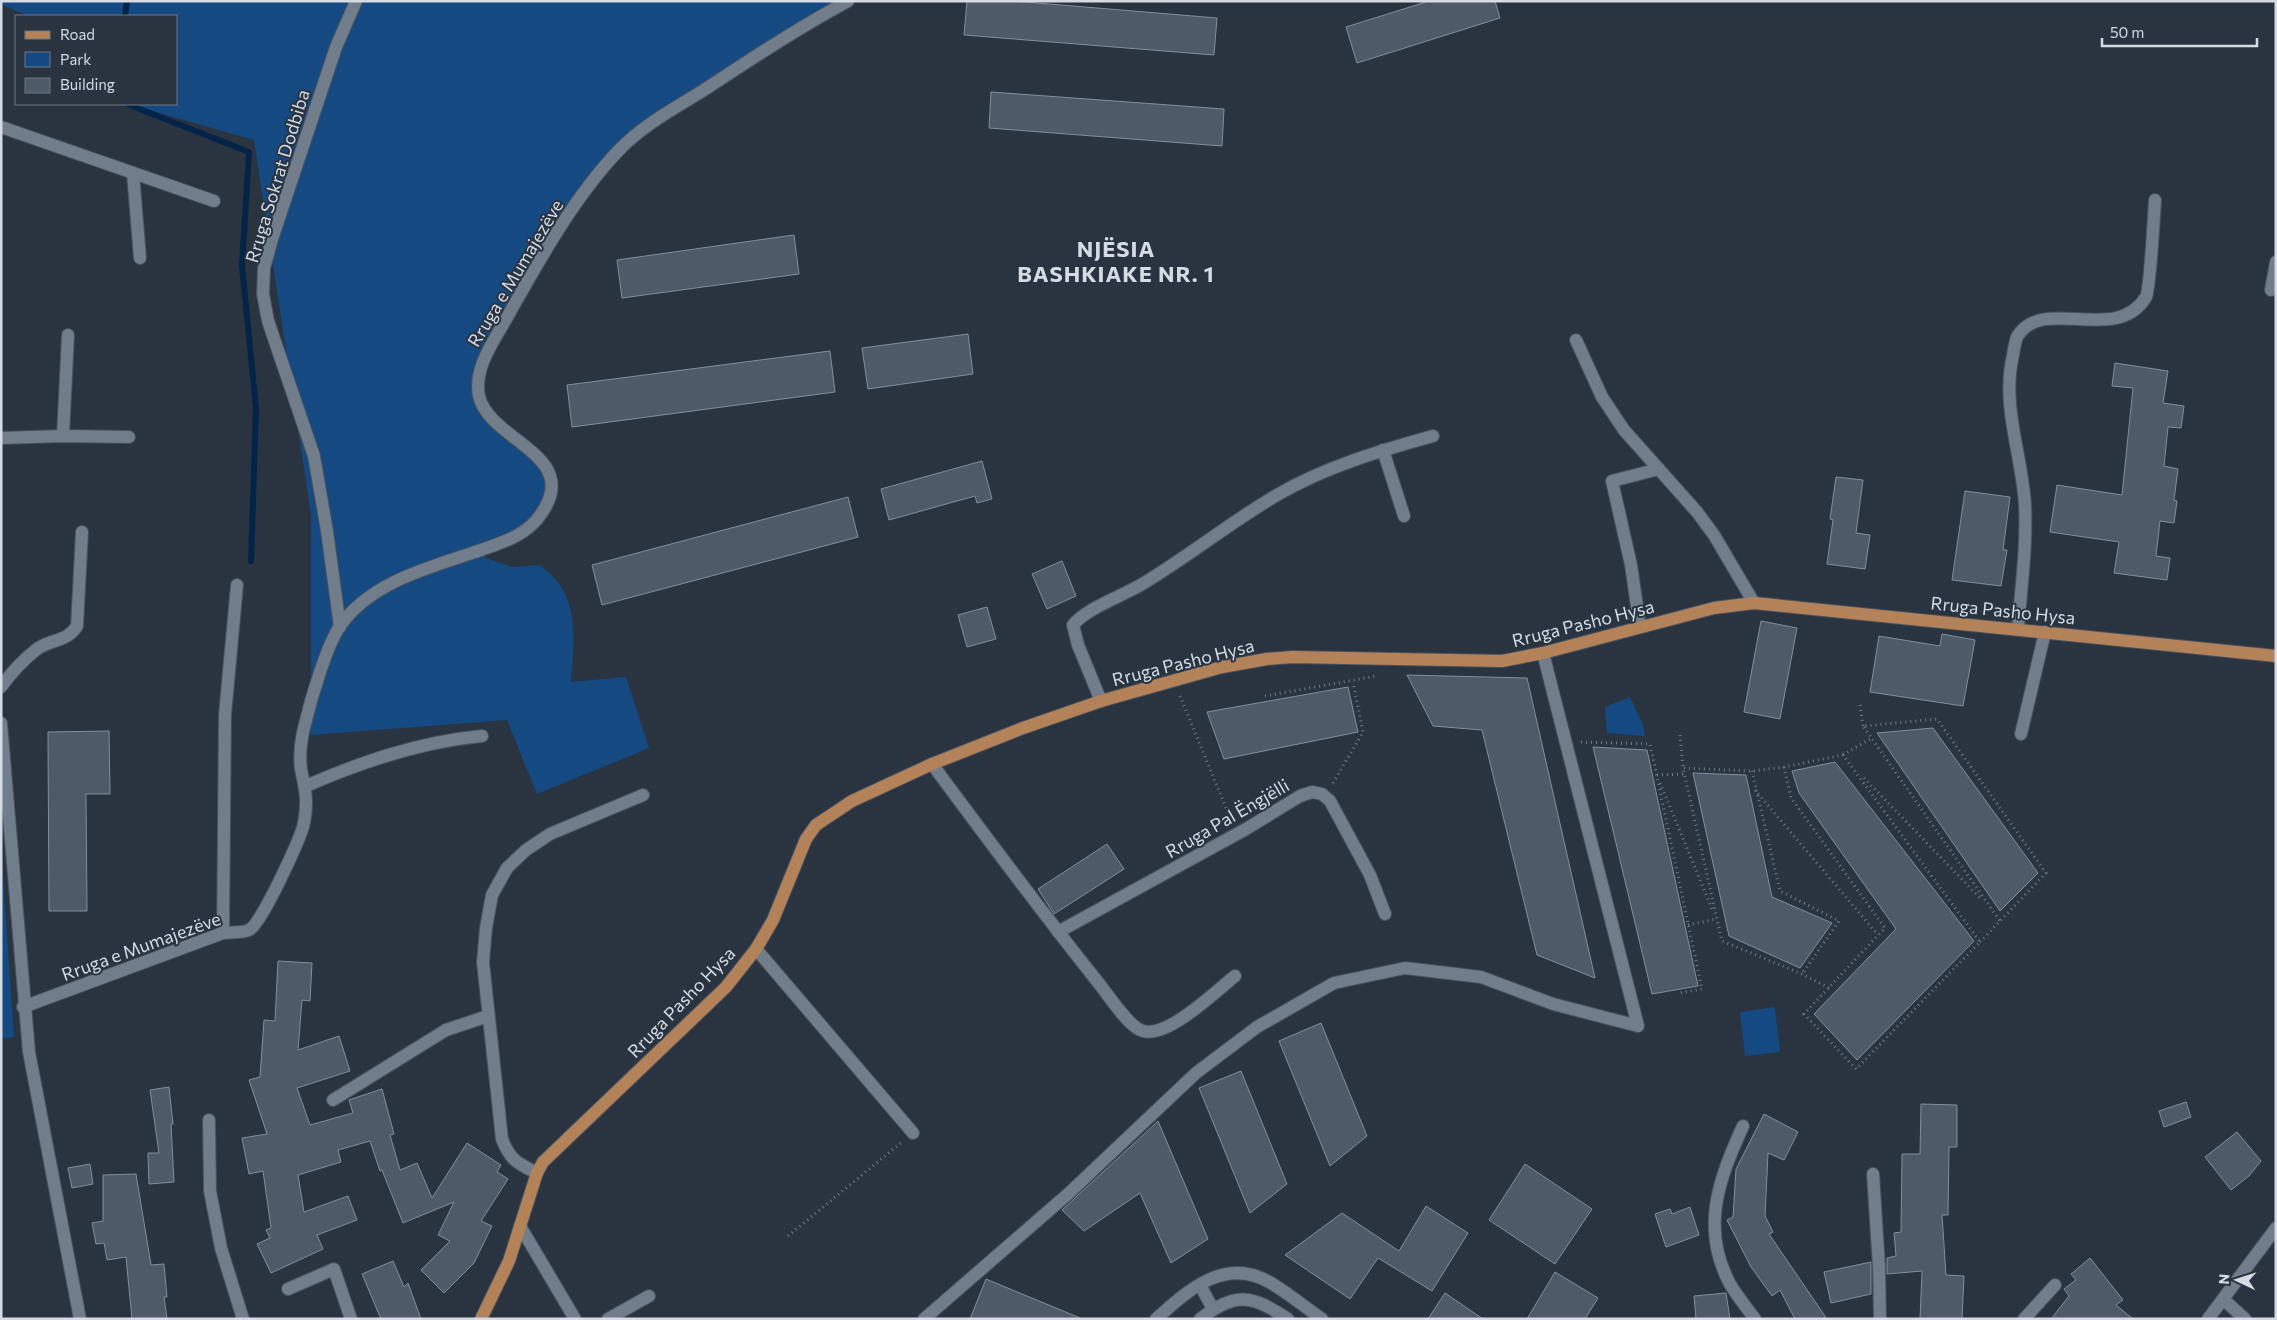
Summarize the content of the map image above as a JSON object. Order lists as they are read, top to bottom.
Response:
{
  "streets": {
    "main road": ["Rruga Pasho Hysa"],
    "street": ["Rruga Sokrat Dodbiba", "Rruga e Mumajezëve", "Rruga Pal Ëngjëlli"]
  },
  "crossings": [
    ["Rruga Sokrat Dodbiba", "Rruga e Mumajezëve"]
  ],
  "districts": ["NJËSIA BASHKIAKE NR. 1"],
  "legend": ["Road", "Park", "Building"],
  "scale_bar": "50 m",
  "north": "left"
}
